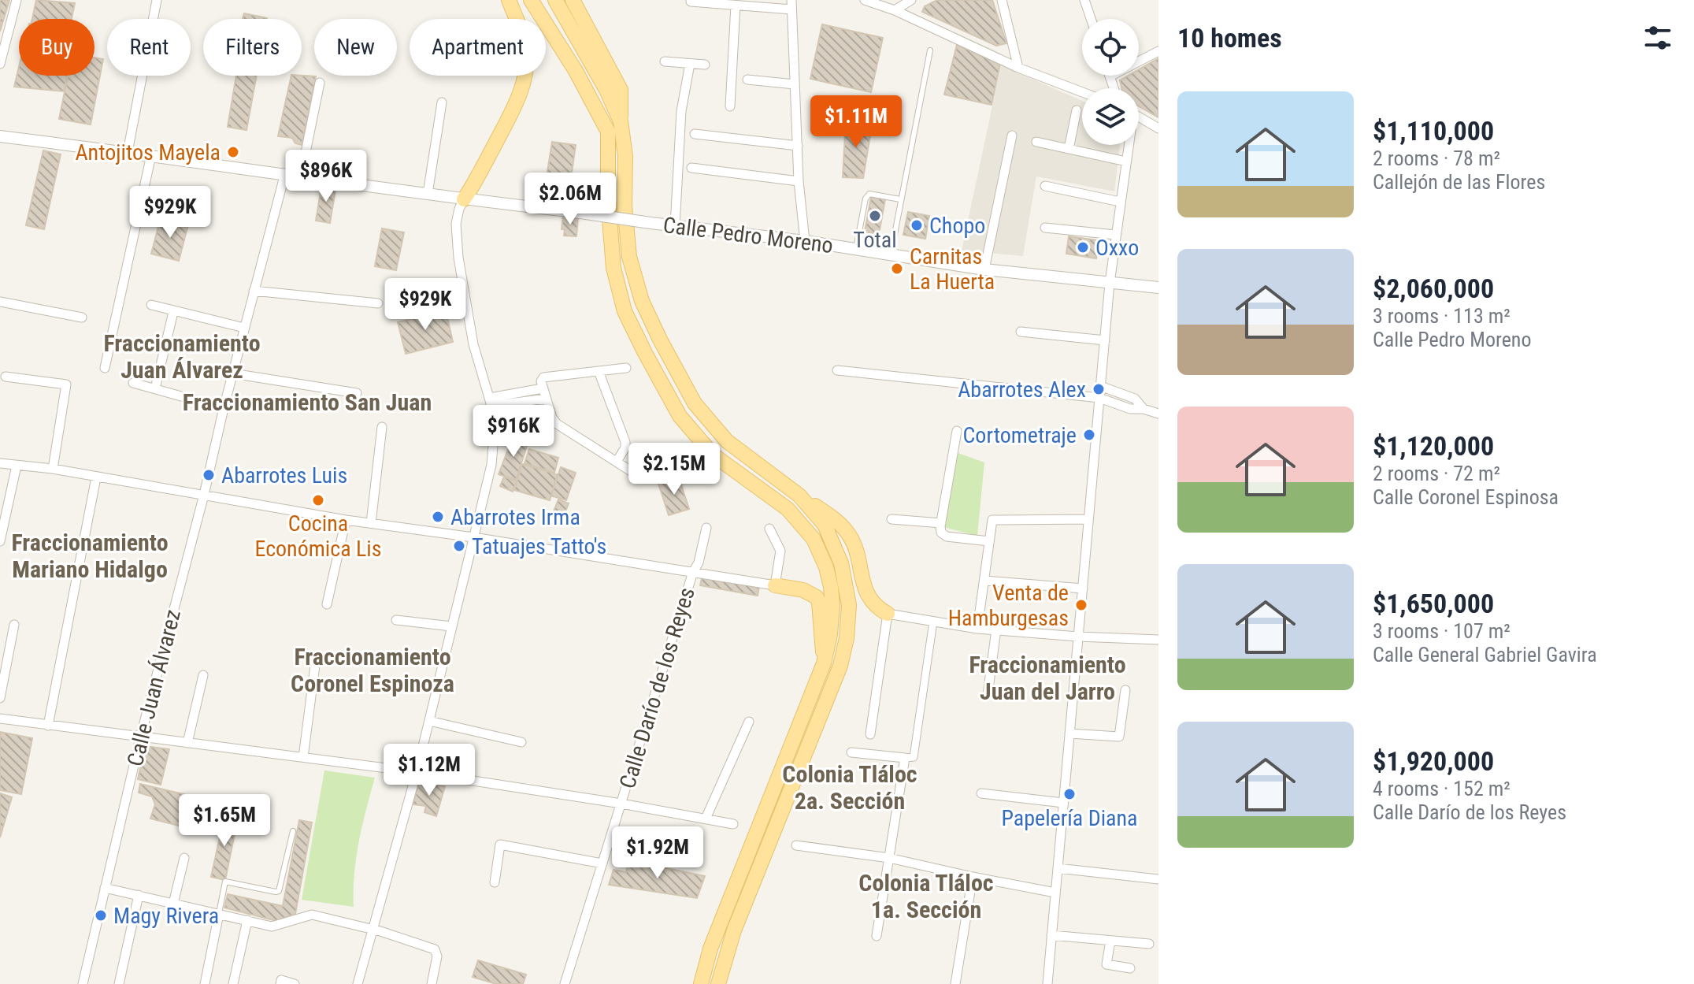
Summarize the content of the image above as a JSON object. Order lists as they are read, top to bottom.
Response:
{
  "streets": {
    "street": ["Calle Pedro Moreno", "Calle Juan Álvarez", "Calle Darío de los Reyes"]
  },
  "crossings": [
    ["Calle Pedro Moreno", "Calle Juan Álvarez"]
  ],
  "districts": [
    "Fraccionamiento Juan Álvarez",
    "Fraccionamiento San Juan",
    "Fraccionamiento Mariano Hidalgo",
    "Fraccionamiento Coronel Espinoza",
    "Fraccionamiento Juan del Jarro",
    "Colonia Tláloc 2a. Sección",
    "Colonia Tláloc 1a. Sección"
  ],
  "places": [
    "Antojitos Mayela",
    "Total",
    "Chopo",
    "Oxxo",
    "Carnitas La Huerta",
    "Abarrotes Alex",
    "Cortometraje",
    "Abarrotes Luis",
    "Cocina Económica Lis",
    "Abarrotes Irma",
    "Tatuajes Tatto's",
    "Venta de Hamburgesas",
    "Papelería Diana",
    "Magy Rivera"
  ],
  "page": {
    "heading": "10 homes",
    "chip": [
      "Buy",
      "Rent",
      "Filters",
      "New",
      "Apartment"
    ],
    "list": [
      {
        "name": "$1,110,000",
        "note": "2 rooms · 78 m² · Callejón de las Flores"
      },
      {
        "name": "$2,060,000",
        "note": "3 rooms · 113 m² · Calle Pedro Moreno"
      },
      {
        "name": "$1,120,000",
        "note": "2 rooms · 72 m² · Calle Coronel Espinosa"
      },
      {
        "name": "$1,650,000",
        "note": "3 rooms · 107 m² · Calle General Gabriel Gavira"
      },
      {
        "name": "$1,920,000",
        "note": "4 rooms · 152 m² · Calle Darío de los Reyes"
      }
    ],
    "price": [
      "$1.11M",
      "$896K",
      "$2.06M",
      "$929K",
      "$929K",
      "$916K",
      "$2.15M",
      "$1.12M",
      "$1.65M",
      "$1.92M"
    ]
  }
}
